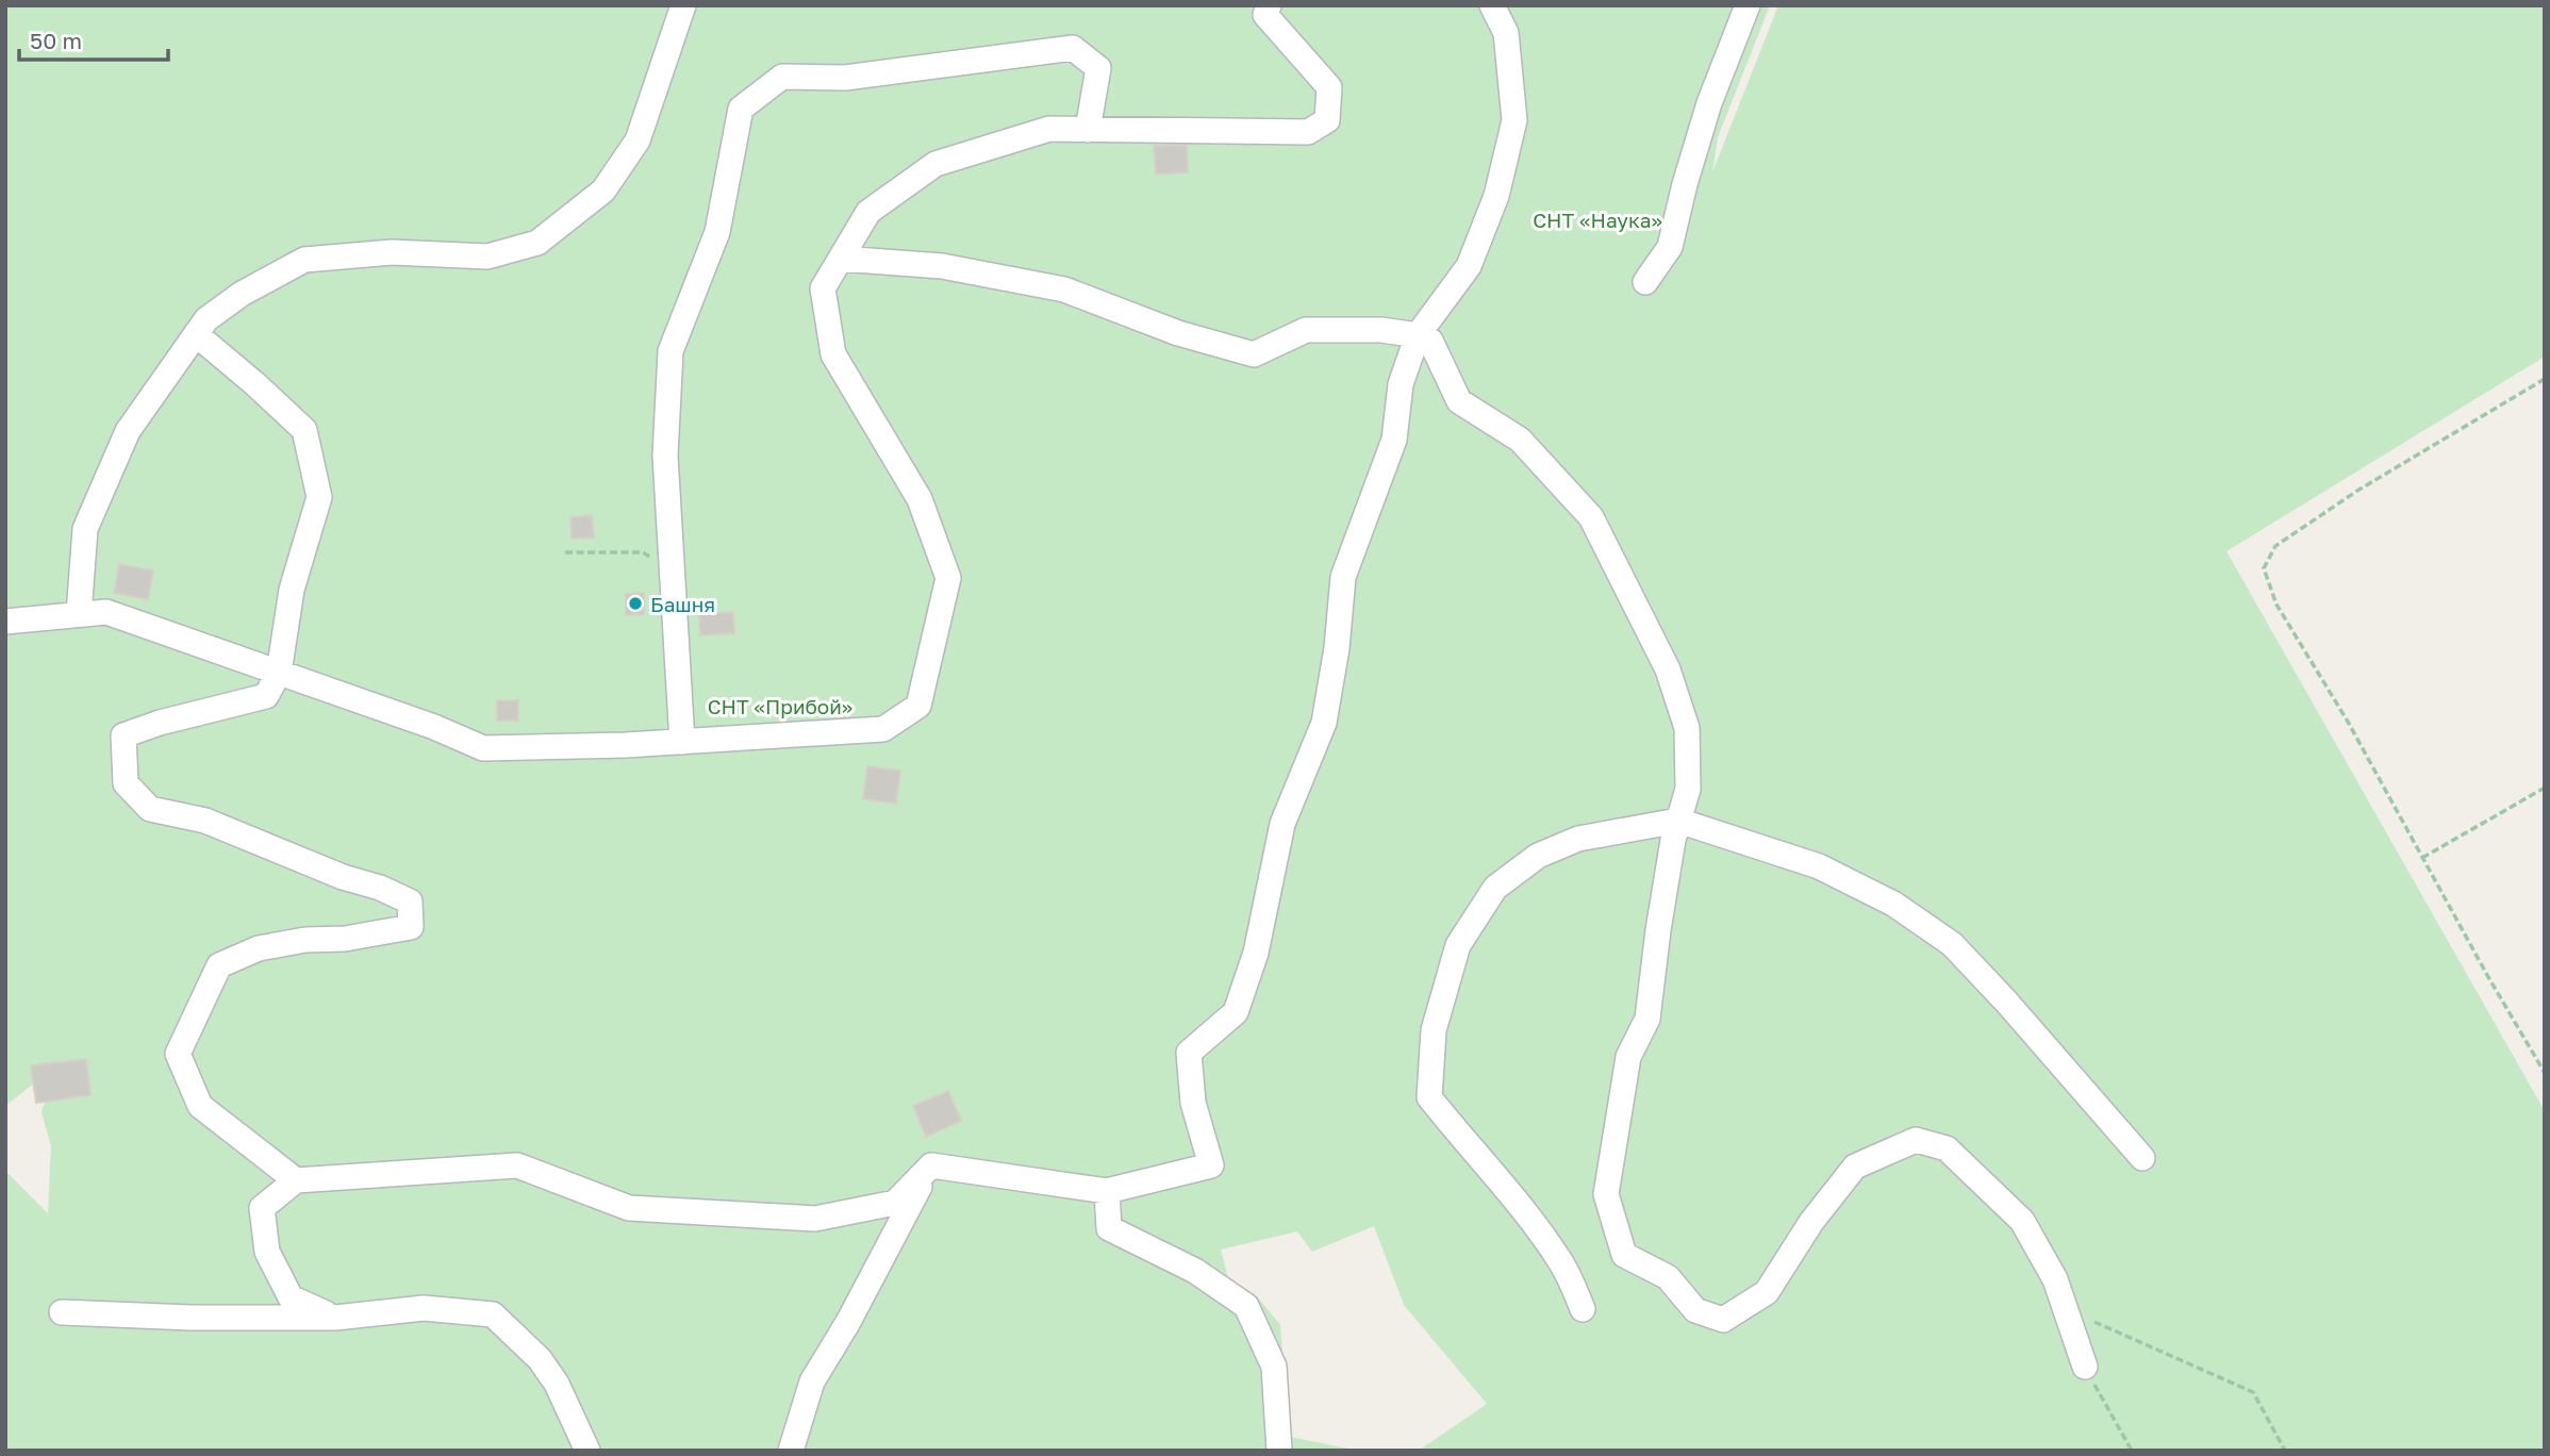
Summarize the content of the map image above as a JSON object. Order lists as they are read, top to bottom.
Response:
{
  "parks": ["СНТ «Наука»", "СНТ «Прибой»"],
  "places": ["Башня"],
  "scale_bar": "50 m"
}
